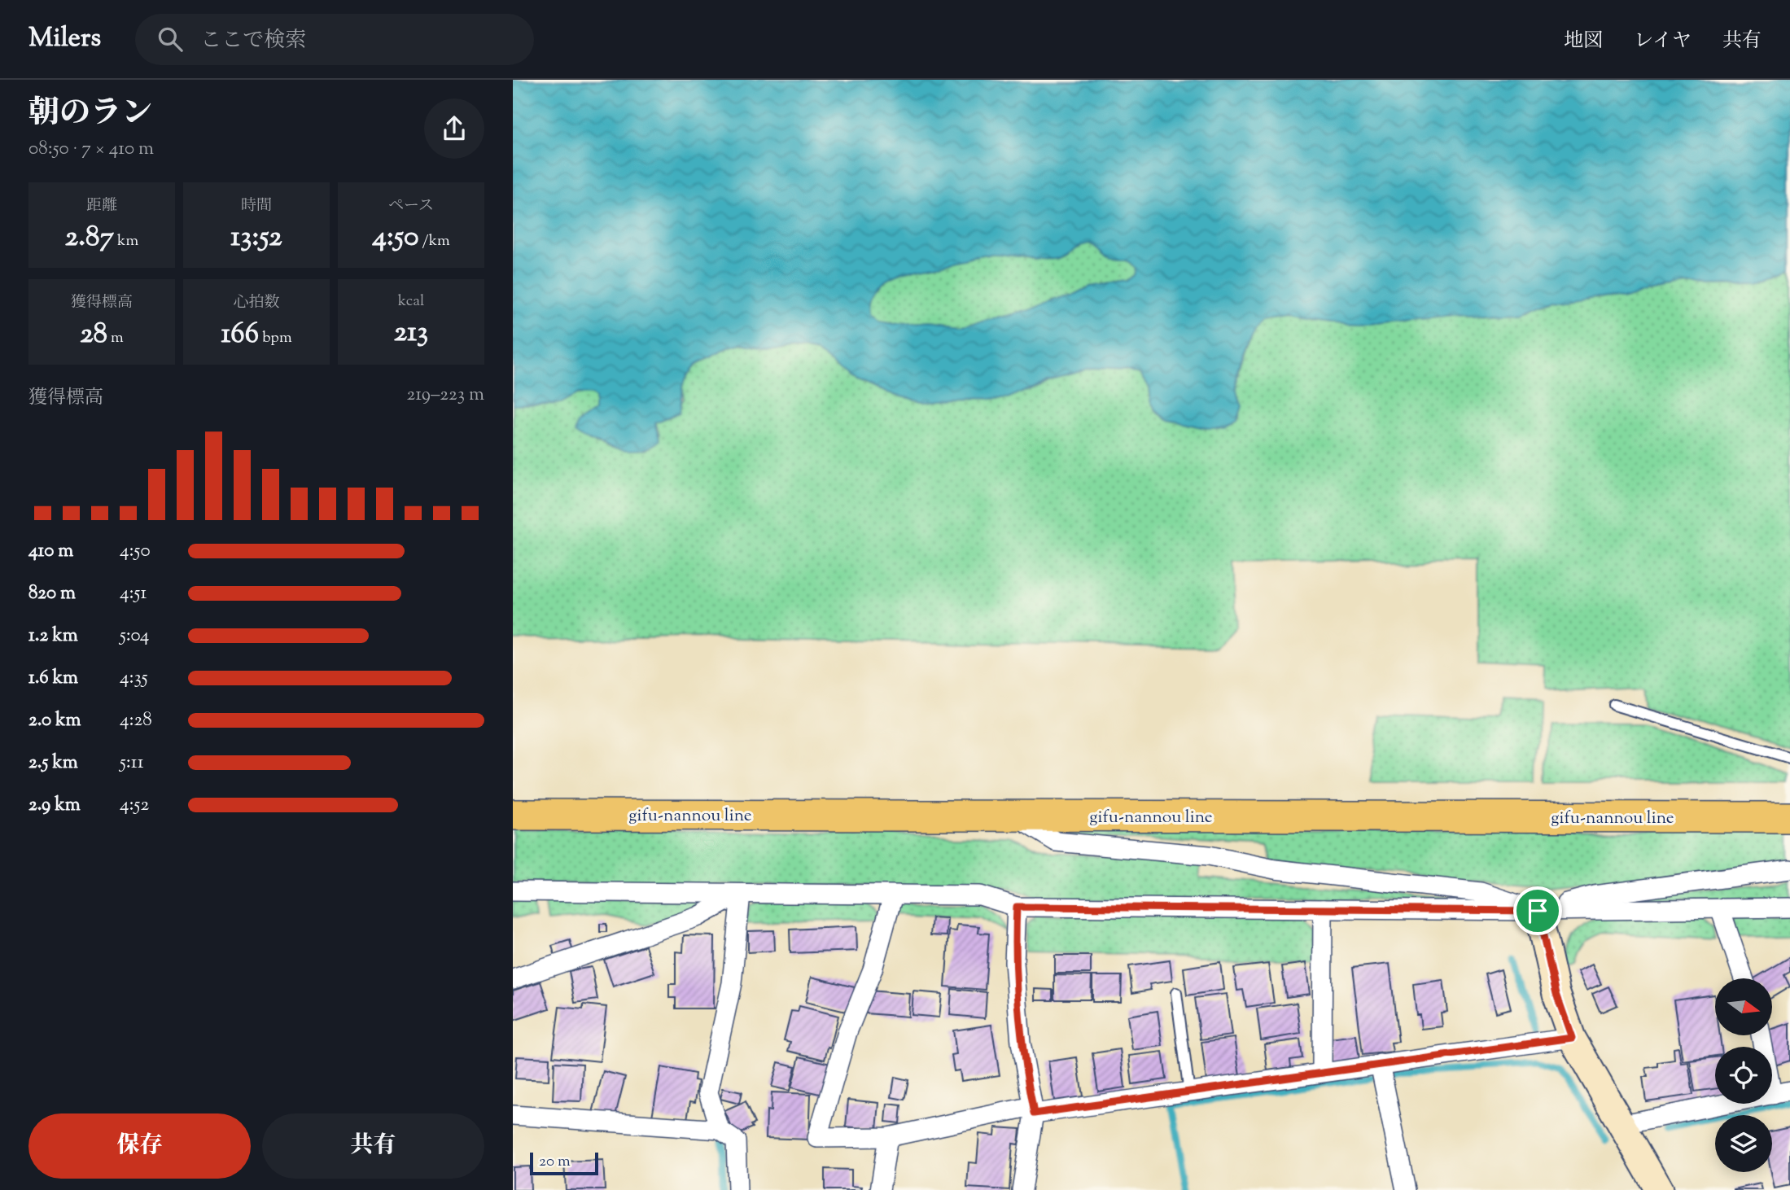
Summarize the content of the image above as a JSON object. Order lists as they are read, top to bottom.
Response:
{
  "streets": {
    "main road": ["gifu-nannou line"]
  },
  "scale_bar": "20 m",
  "north": "right",
  "page": {
    "header": "Milers",
    "search": "ここで検索",
    "nav": ["地図", "レイヤ", "共有"],
    "heading": ["朝のラン", "08:50 · 7 × 410 m"],
    "stats": [
      ["距離", "2.87 km"],
      ["時間", "13:52"],
      ["ペース", "4:50 /km"],
      ["獲得標高", "28 m"],
      ["心拍数", "166 bpm"],
      ["kcal", "213"]
    ],
    "chart": ["獲得標高", "219–223 m"],
    "list": [
      {
        "name": "410 m",
        "note": "4:50"
      },
      {
        "name": "820 m",
        "note": "4:51"
      },
      {
        "name": "1.2 km",
        "note": "5:04"
      },
      {
        "name": "1.6 km",
        "note": "4:35"
      },
      {
        "name": "2.0 km",
        "note": "4:28"
      },
      {
        "name": "2.5 km",
        "note": "5:11"
      },
      {
        "name": "2.9 km",
        "note": "4:52"
      }
    ],
    "buttons": ["保存", "共有"],
    "scale": "20 m"
  }
}
